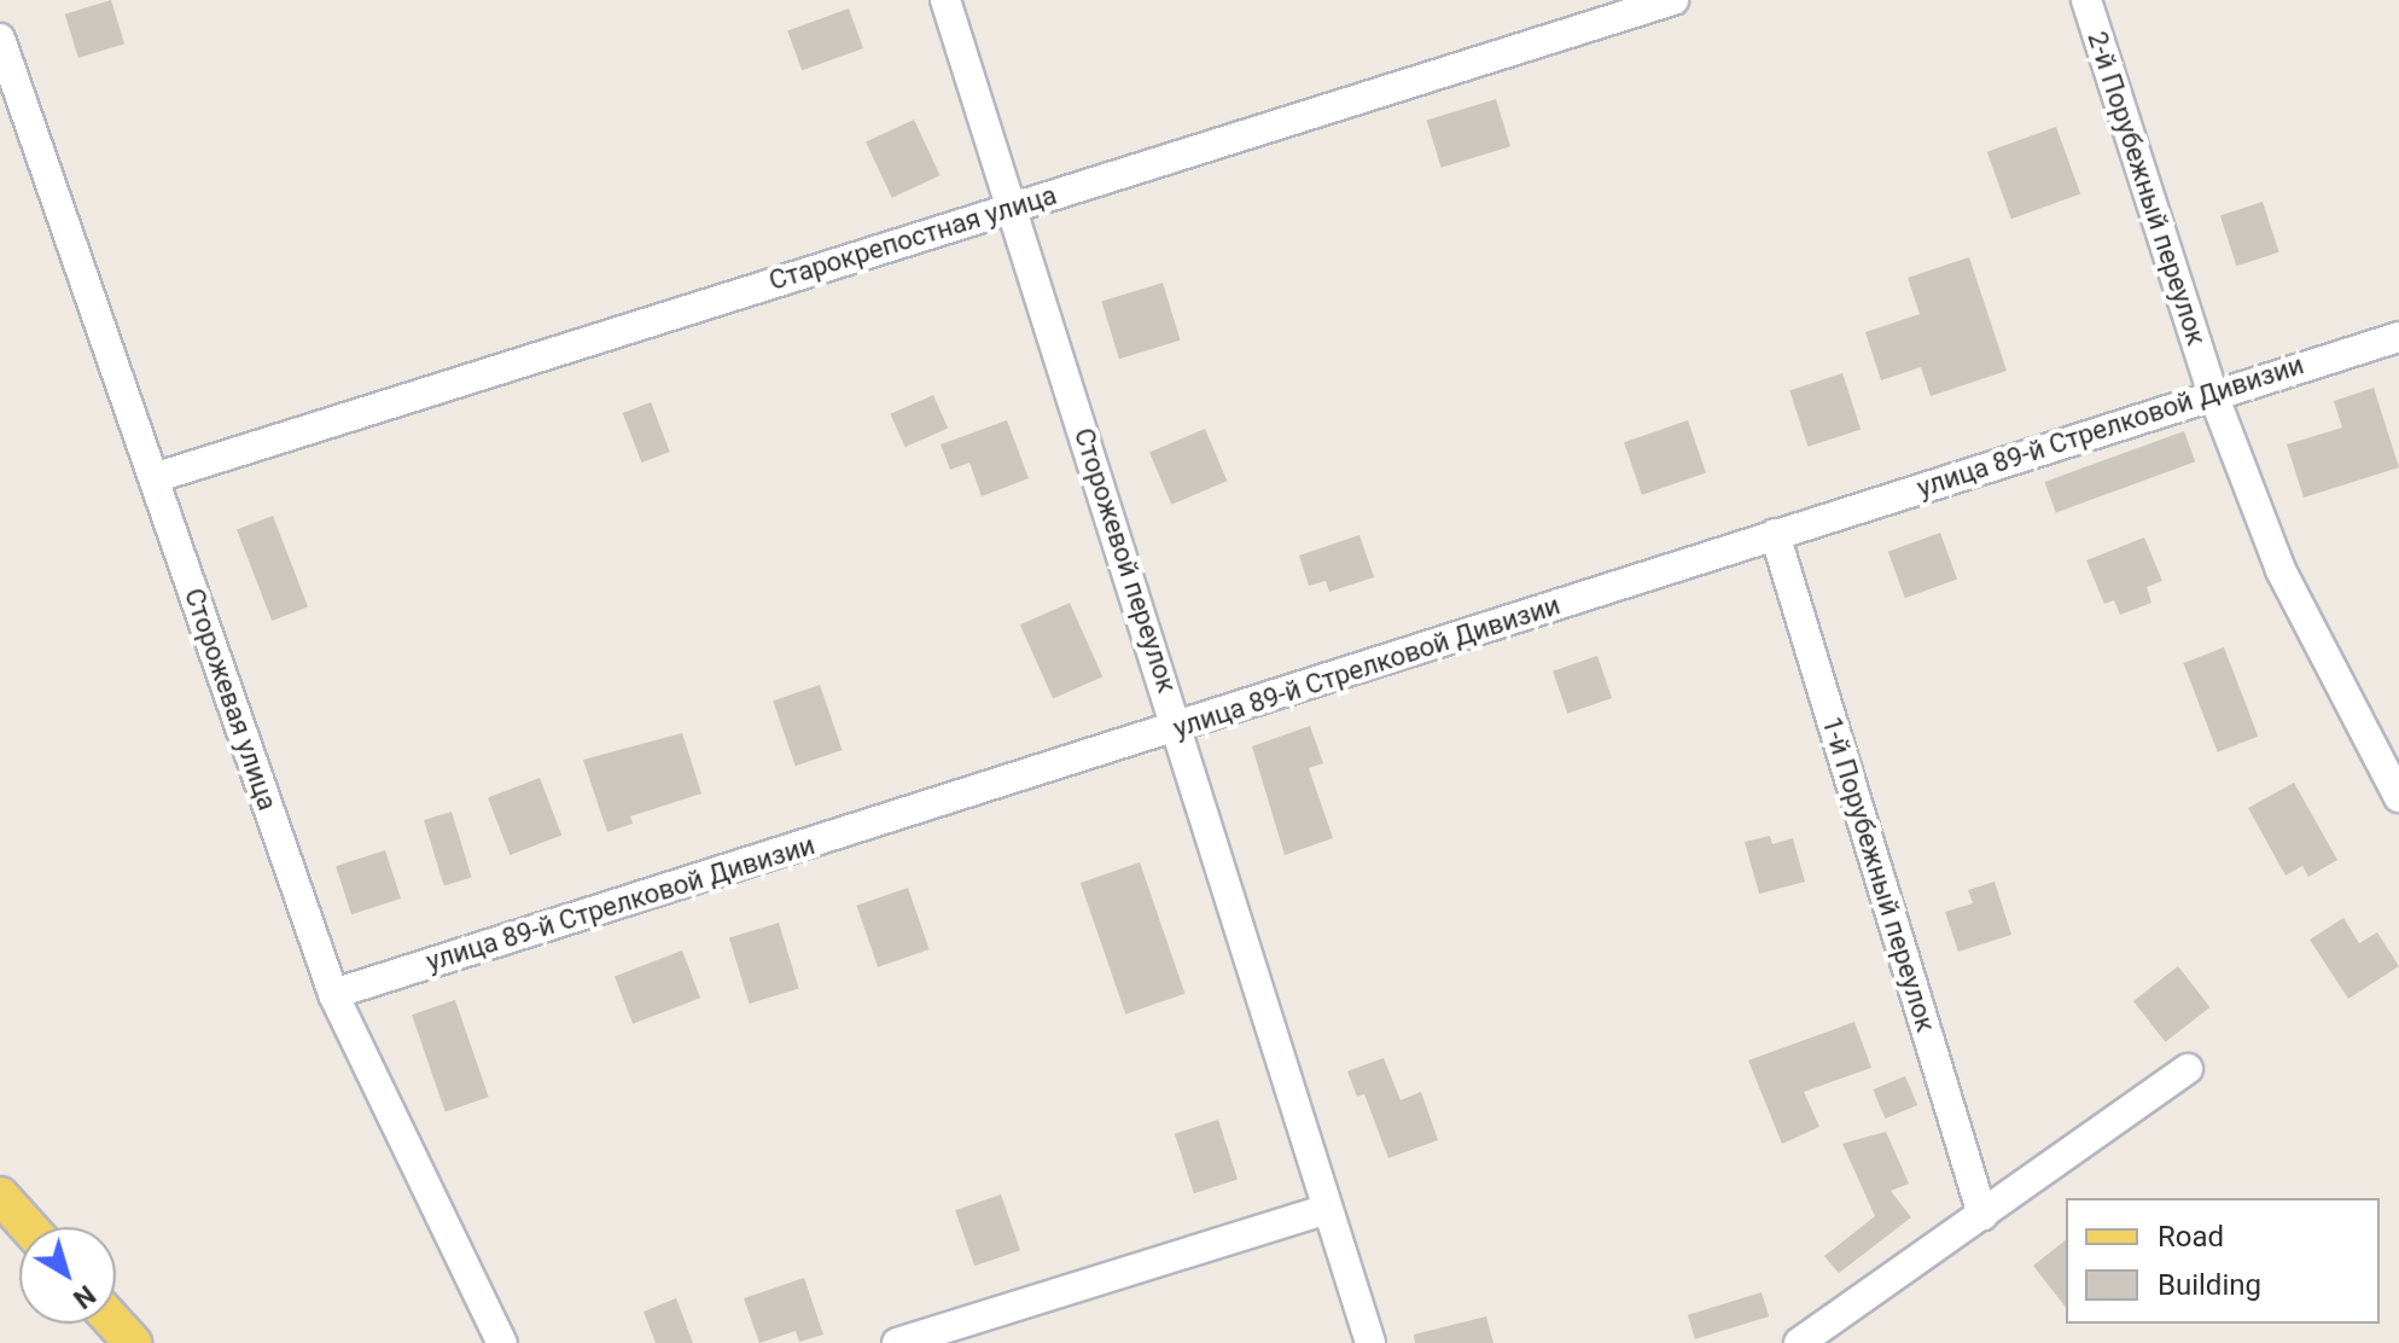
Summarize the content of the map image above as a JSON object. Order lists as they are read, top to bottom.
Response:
{
  "streets": {
    "street": [
      "2-й Порубежный переулок",
      "Старокрепостная улица",
      "улица 89-й Стрелковой Дивизии",
      "Сторожевой переулок",
      "Сторожевая улица",
      "1-й Порубежный переулок"
    ]
  },
  "crossings": [
    ["2-й Порубежный переулок", "улица 89-й Стрелковой Дивизии"],
    ["Старокрепостная улица", "Сторожевой переулок"],
    ["Старокрепостная улица", "Сторожевая улица"],
    ["улица 89-й Стрелковой Дивизии", "Сторожевой переулок"],
    ["улица 89-й Стрелковой Дивизии", "Сторожевая улица"],
    ["улица 89-й Стрелковой Дивизии", "1-й Порубежный переулок"]
  ],
  "legend": ["Road", "Building"],
  "north": "bottom right"
}
